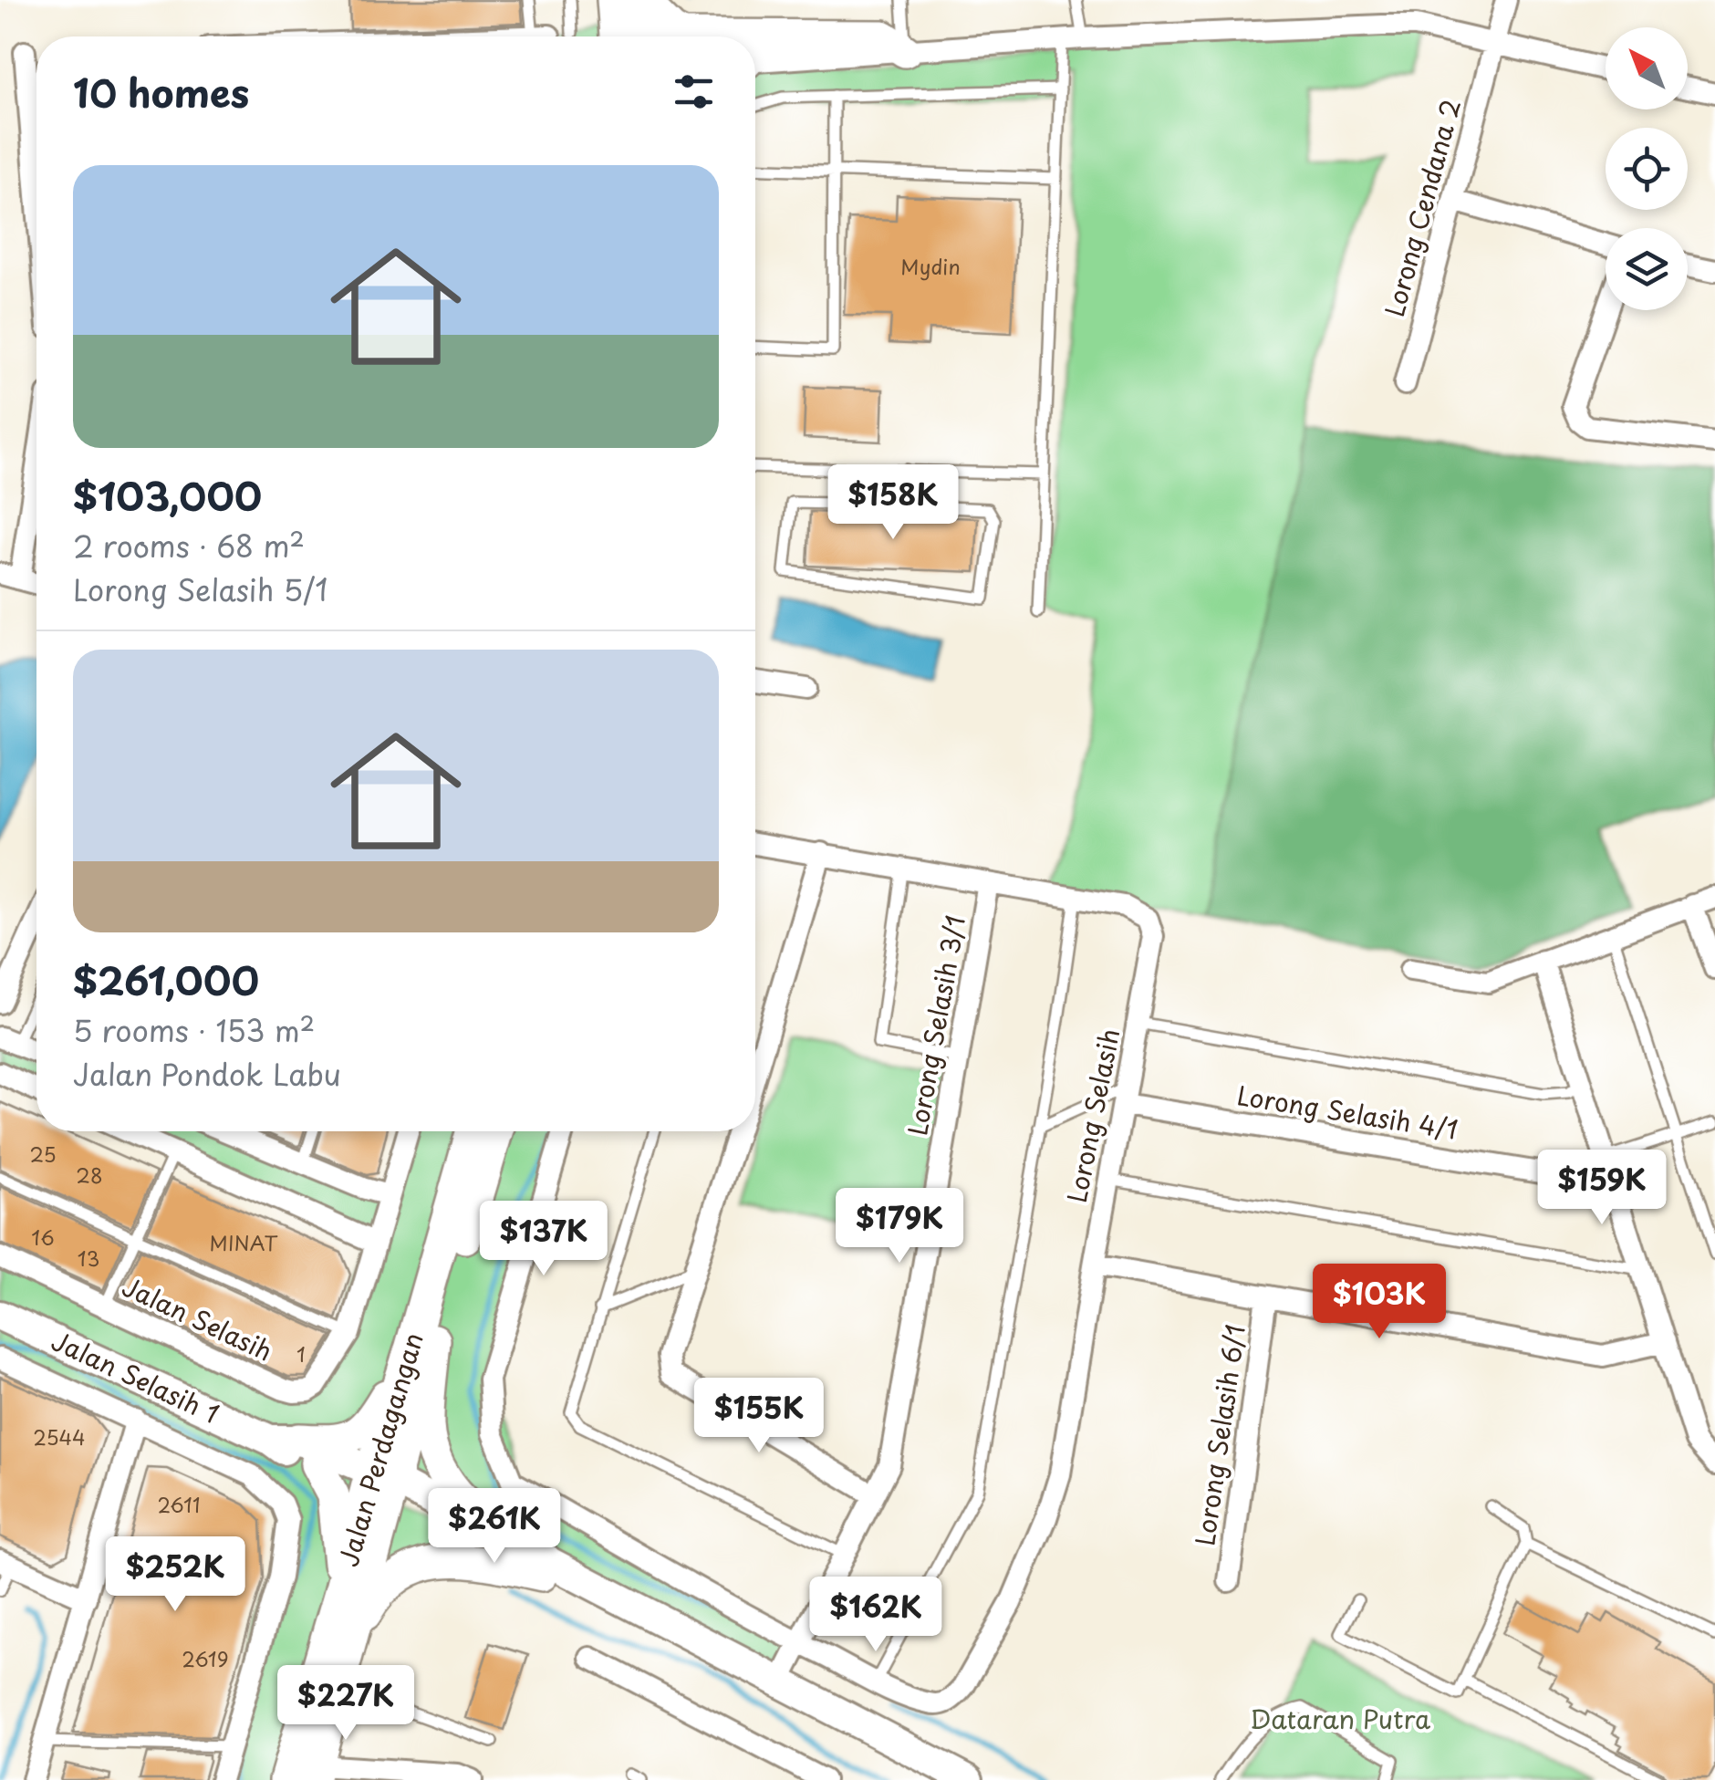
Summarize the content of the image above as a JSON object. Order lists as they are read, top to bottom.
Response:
{
  "streets": {
    "main road": ["Jalan Selasih 1", "Jalan Perdagangan"],
    "street": [
      "Lorong Cendana 2",
      "Lorong Selasih 3/1",
      "Lorong Selasih 4/1",
      "Lorong Selasih",
      "Jalan Selasih",
      "Lorong Selasih 6/1"
    ]
  },
  "crossings": [
    ["Lorong Selasih 3/1", "Lorong Selasih"],
    ["Lorong Selasih 3/1", "Jalan Selasih 1"],
    ["Lorong Selasih 4/1", "Lorong Selasih"],
    ["Jalan Selasih 1", "Jalan Perdagangan"]
  ],
  "parks": ["Dataran Putra"],
  "house_numbers": [
    "Mydin",
    "25",
    "28",
    "16",
    "MINAT",
    "13",
    "1",
    "2544",
    "2611",
    "2619"
  ],
  "north": "top left",
  "page": {
    "heading": "10 homes",
    "list": [
      {
        "name": "$103,000",
        "note": "2 rooms · 68 m² · Lorong Selasih 5/1"
      },
      {
        "name": "$261,000",
        "note": "5 rooms · 153 m² · Jalan Pondok Labu"
      }
    ],
    "price": [
      "$158K",
      "$159K",
      "$179K",
      "$137K",
      "$103K",
      "$155K",
      "$261K",
      "$252K",
      "$162K",
      "$227K"
    ]
  }
}
